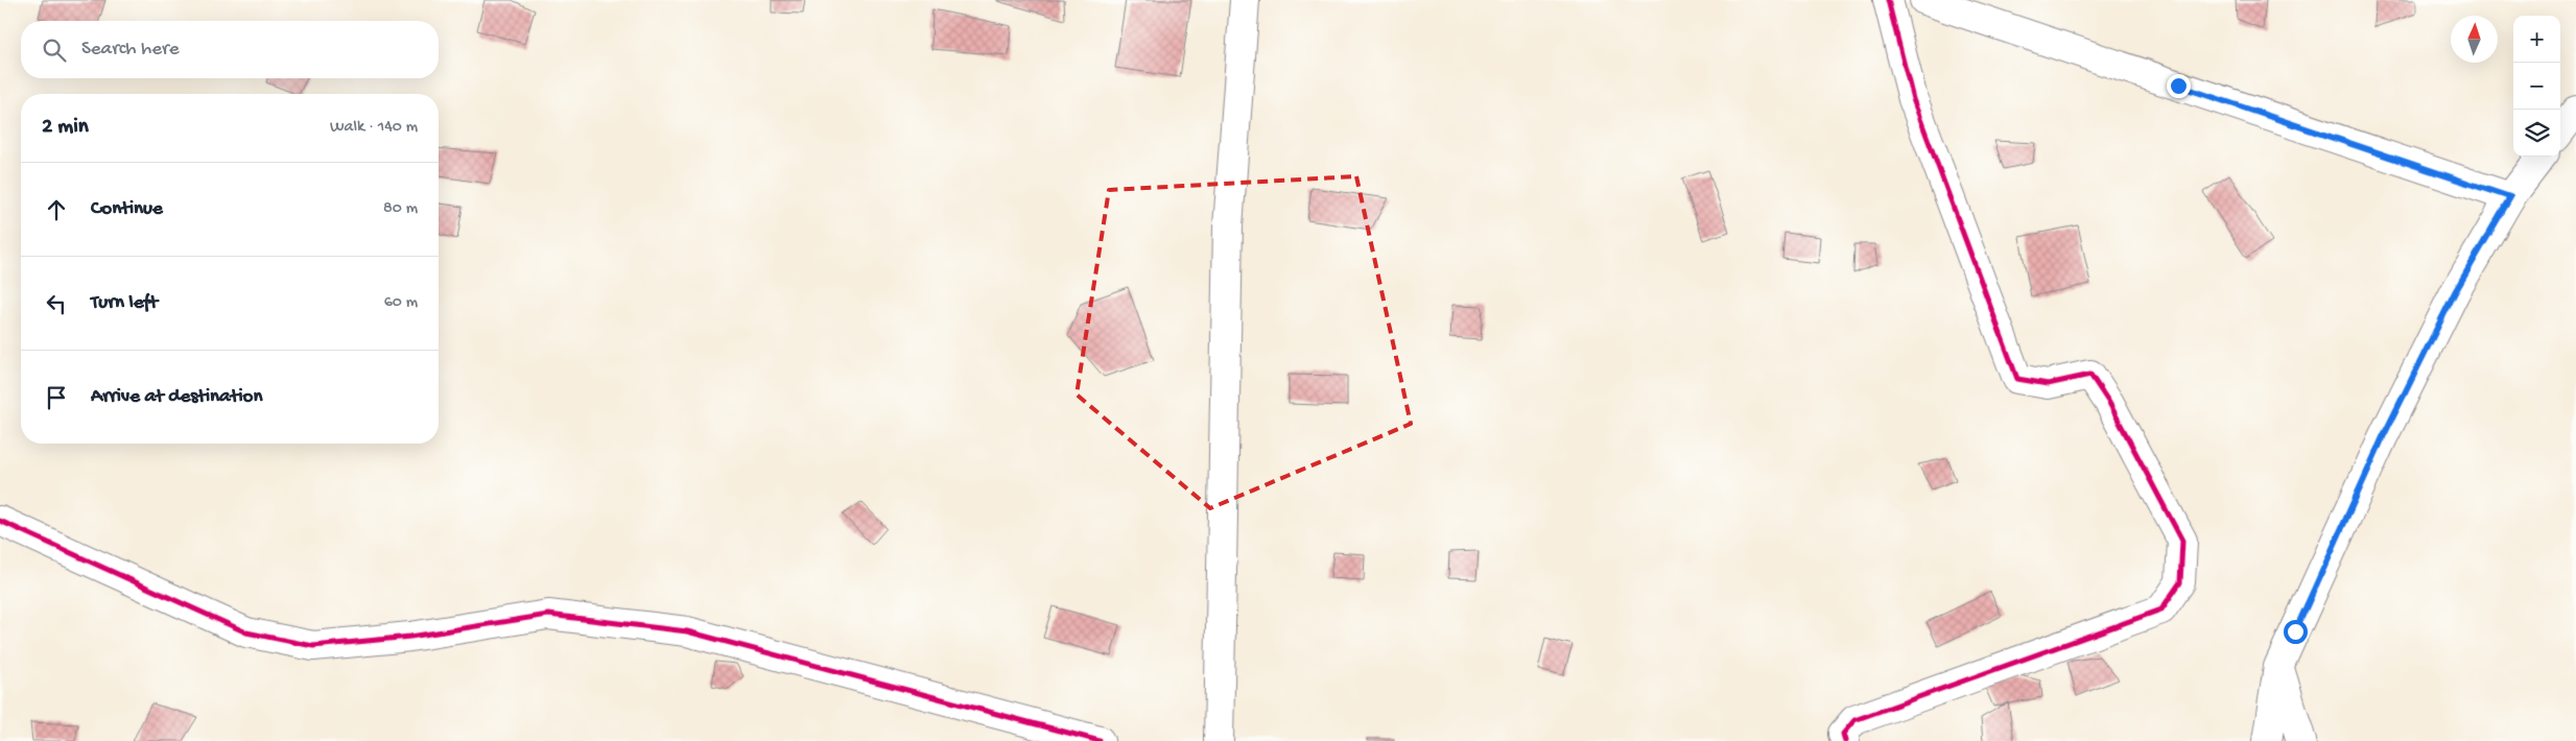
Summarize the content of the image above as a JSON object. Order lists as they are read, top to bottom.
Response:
{
  "north": "top",
  "page": {
    "map_buttons": ["+", "−"],
    "search": "Search here",
    "heading": ["2 min", "Walk · 140 m"],
    "list": [
      ["Continue", "80 m"],
      ["Turn left", "60 m"],
      "Arrive at destination"
    ]
  }
}
